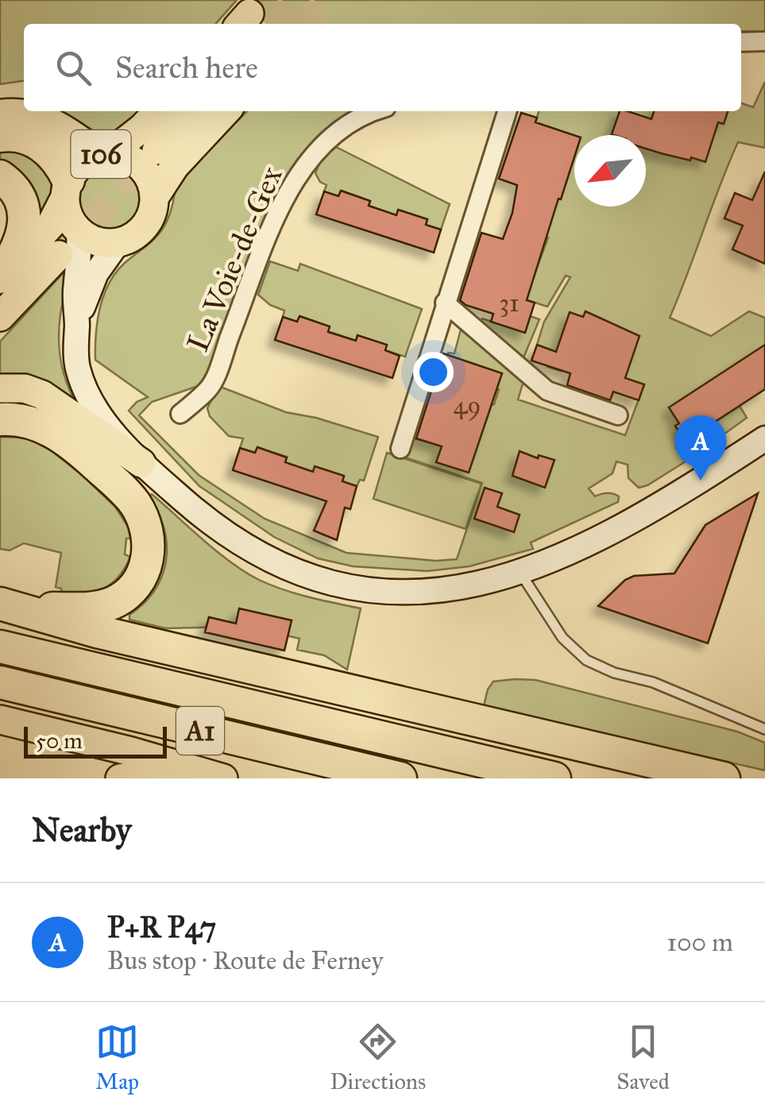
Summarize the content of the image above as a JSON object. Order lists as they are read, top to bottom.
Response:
{
  "streets": {
    "highway": ["A1"],
    "main road": ["106"],
    "street": ["La Voie-de-Gex"]
  },
  "house_numbers": ["31", "49"],
  "scale_bar": "50 m",
  "north": "bottom left",
  "page": {
    "search": "Search here",
    "pins": "A",
    "scale": "50 m",
    "heading": "Nearby",
    "list": [
      {
        "mark": "A",
        "name": "P+R P47",
        "note": "Bus stop · Route de Ferney",
        "value": "100 m"
      }
    ],
    "nav": ["Map", "Directions", "Saved"]
  }
}
